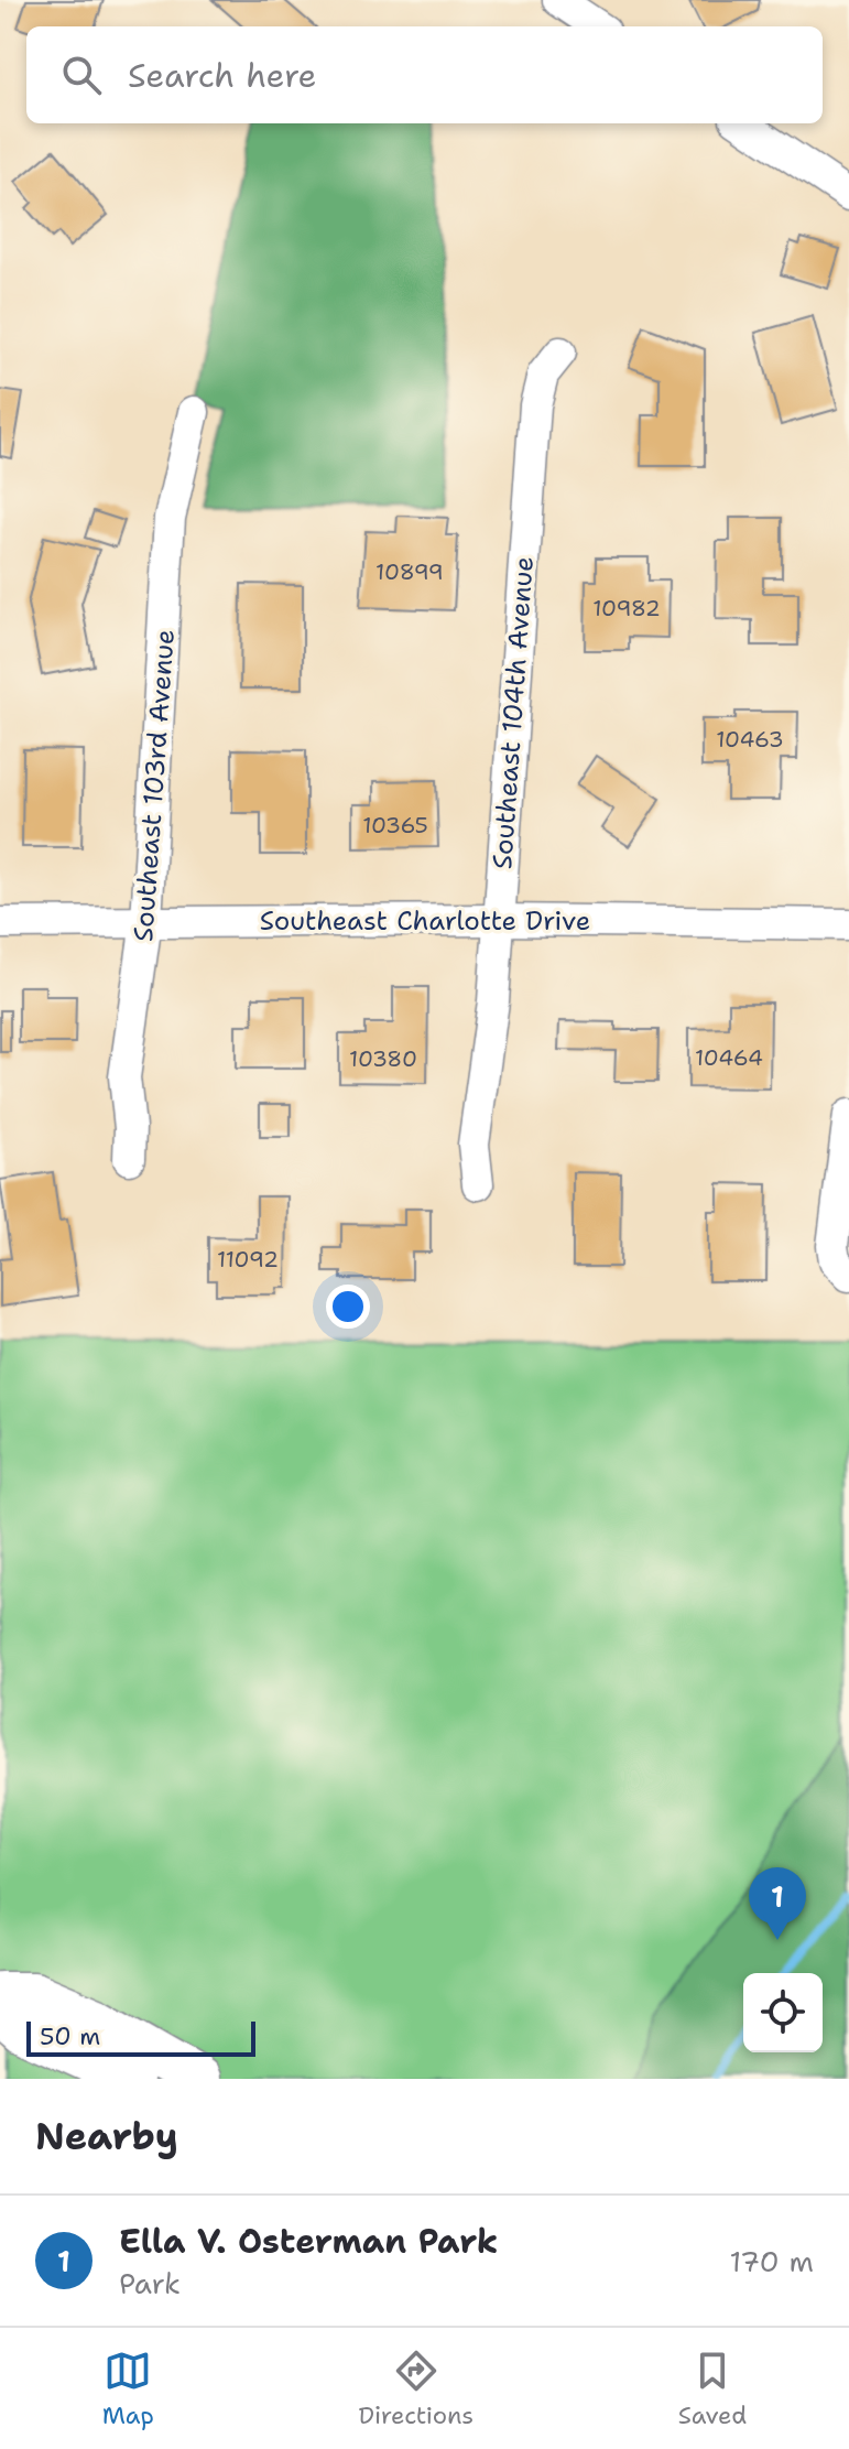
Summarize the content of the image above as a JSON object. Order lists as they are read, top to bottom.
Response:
{
  "streets": {
    "street": ["Southeast 104th Avenue", "Southeast 103rd Avenue", "Southeast Charlotte Drive"]
  },
  "crossings": [
    ["Southeast 104th Avenue", "Southeast Charlotte Drive"],
    ["Southeast 103rd Avenue", "Southeast Charlotte Drive"]
  ],
  "house_numbers": [
    "10899",
    "10982",
    "10463",
    "10365",
    "10464",
    "10380",
    "11092"
  ],
  "scale_bar": "50 m",
  "page": {
    "search": "Search here",
    "pins": "1",
    "scale": "50 m",
    "heading": "Nearby",
    "list": [
      {
        "mark": "1",
        "name": "Ella V. Osterman Park",
        "note": "Park",
        "value": "170 m"
      }
    ],
    "nav": ["Map", "Directions", "Saved"]
  }
}
